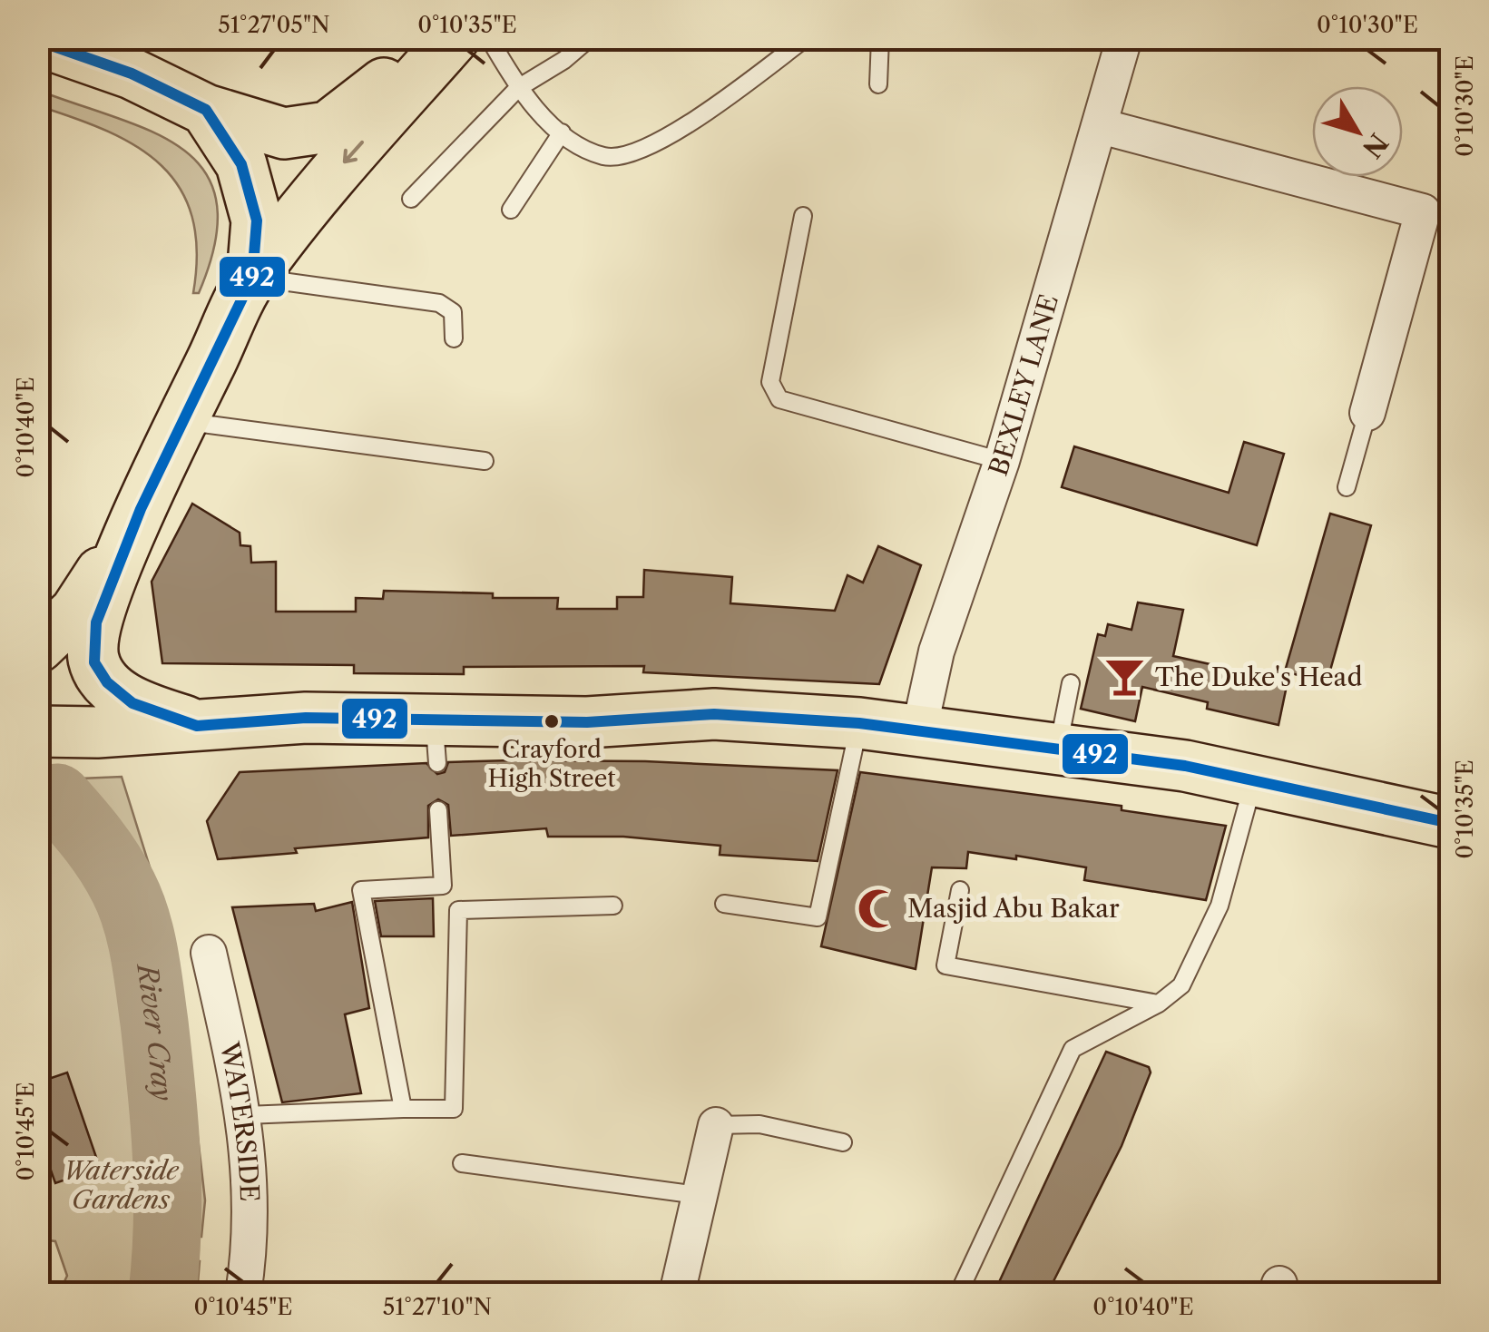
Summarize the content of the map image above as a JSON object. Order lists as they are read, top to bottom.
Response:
{
  "streets": {
    "street": ["BEXLEY LANE", "WATERSIDE"]
  },
  "water": ["River Cray"],
  "parks": ["Waterside Gardens"],
  "places": {
    "bar": ["The Duke's Head"],
    "other": ["Crayford High Street"],
    "mosque": ["Masjid Abu Bakar"]
  },
  "lines": ["transit line 492"],
  "north": "bottom right",
  "coordinates": [
    "51°27'05\"N",
    "0°10'35\"E",
    "0°10'30\"E",
    "0°10'40\"E",
    "0°10'45\"E",
    "51°27'10\"N"
  ]
}
